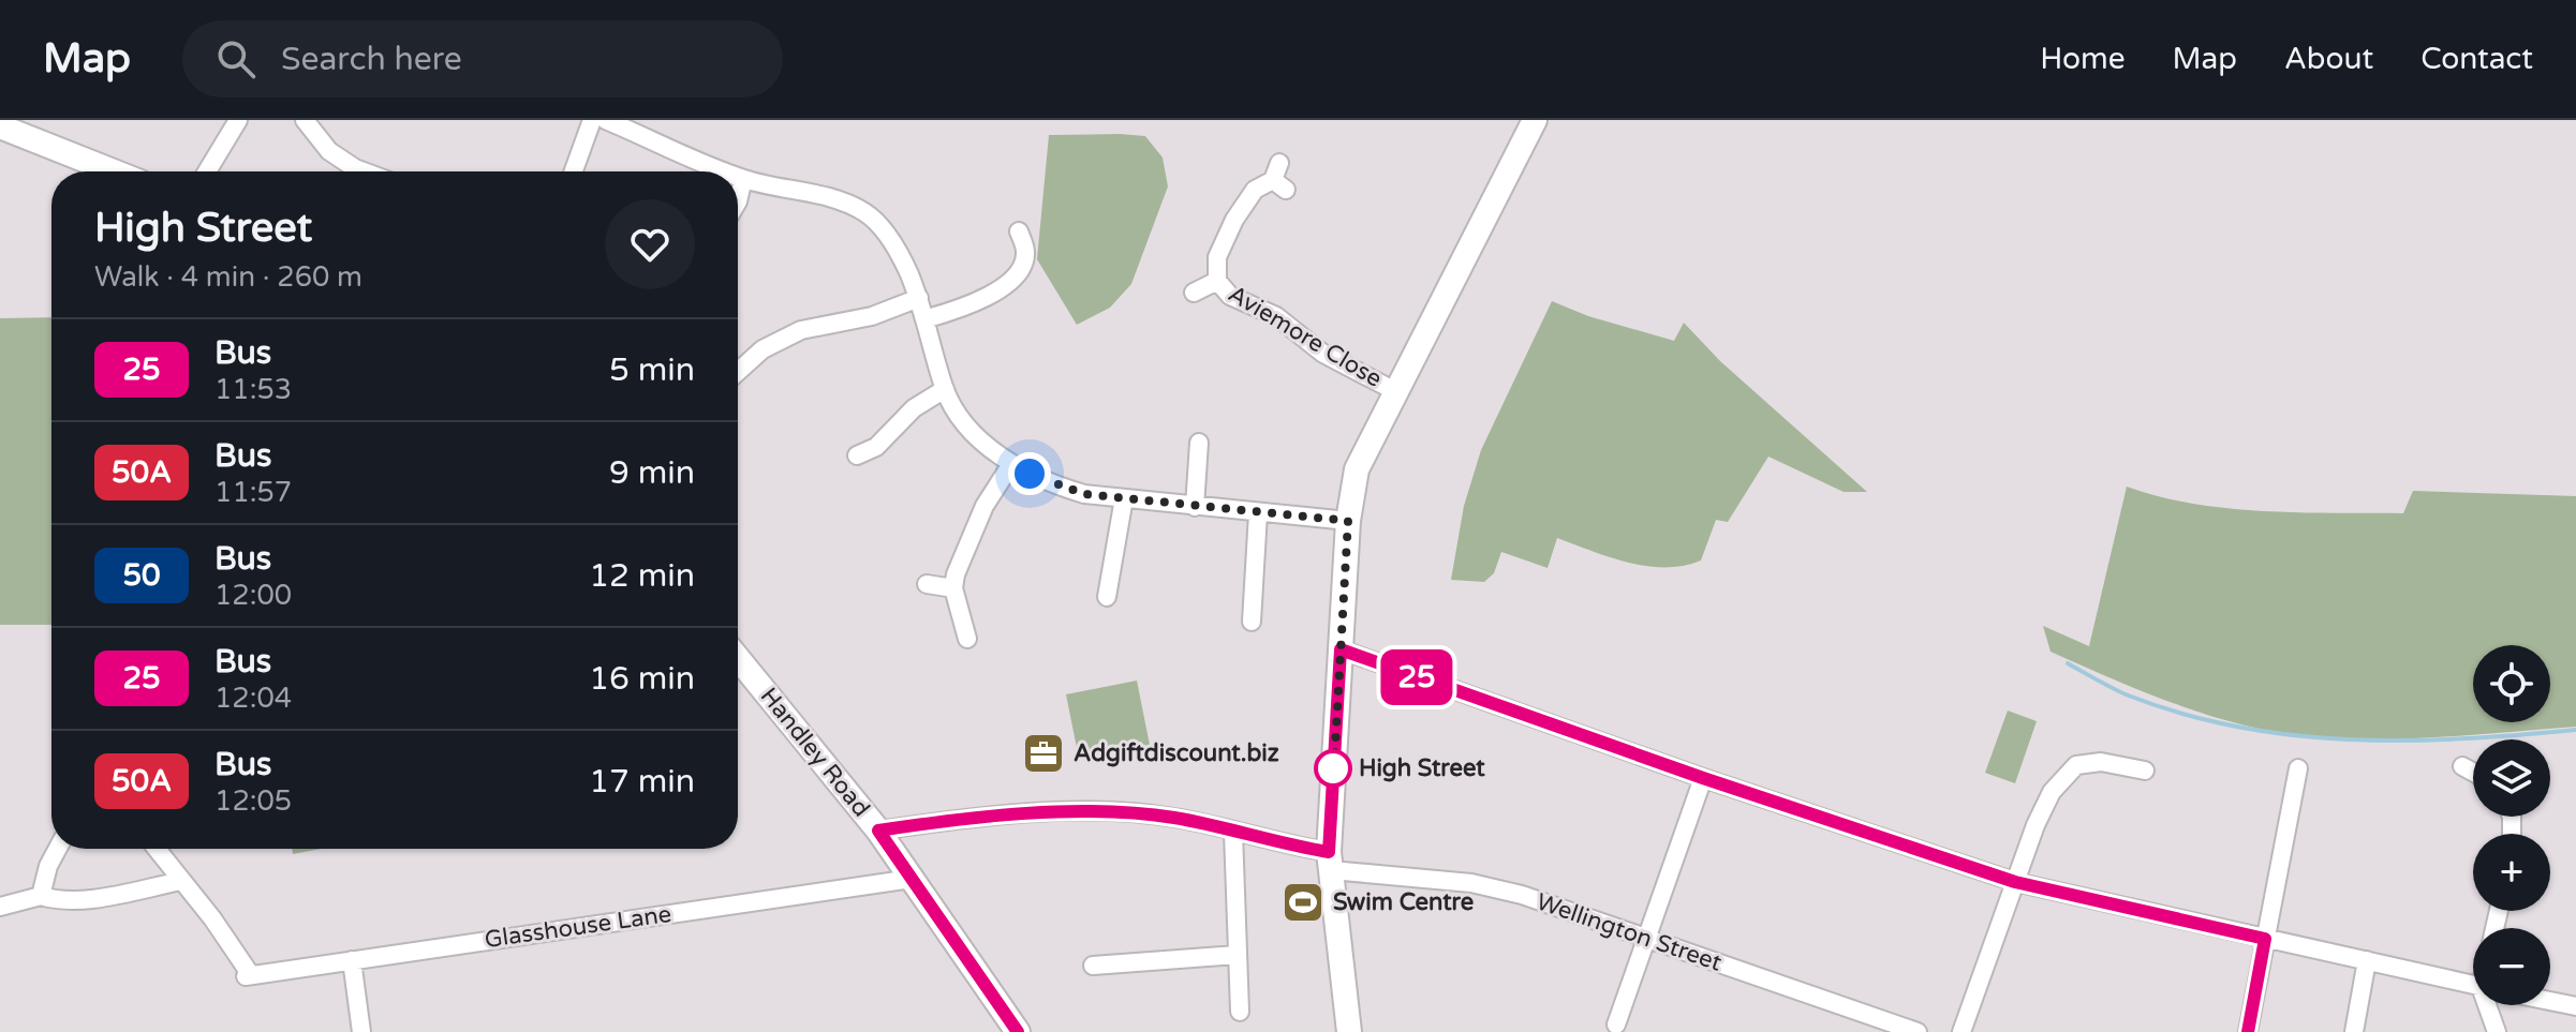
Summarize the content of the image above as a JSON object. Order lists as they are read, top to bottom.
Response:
{
  "streets": {
    "street": [
      "Aviemore Close",
      "Handley Road",
      "Glasshouse Lane",
      "Wellington Street"
    ]
  },
  "crossings": [
    ["Handley Road", "Glasshouse Lane"],
    ["Handley Road", "Wellington Street"]
  ],
  "places": {
    "office": ["Adgiftdiscount.biz"],
    "other": ["High Street"],
    "sports": ["Swim Centre"]
  },
  "lines": ["bus line 25"],
  "page": {
    "header": "Map",
    "search": "Search here",
    "nav": [
      "Home",
      "Map",
      "About",
      "Contact"
    ],
    "on_map": "25",
    "heading": ["High Street", "Walk · 4 min · 260 m"],
    "list": [
      {
        "mark": "25",
        "name": "Bus",
        "note": "11:53",
        "value": "5 min"
      },
      {
        "mark": "50A",
        "name": "Bus",
        "note": "11:57",
        "value": "9 min"
      },
      {
        "mark": "50",
        "name": "Bus",
        "note": "12:00",
        "value": "12 min"
      },
      {
        "mark": "25",
        "name": "Bus",
        "note": "12:04",
        "value": "16 min"
      },
      {
        "mark": "50A",
        "name": "Bus",
        "note": "12:05",
        "value": "17 min"
      }
    ],
    "map_buttons": ["+", "−"]
  }
}
